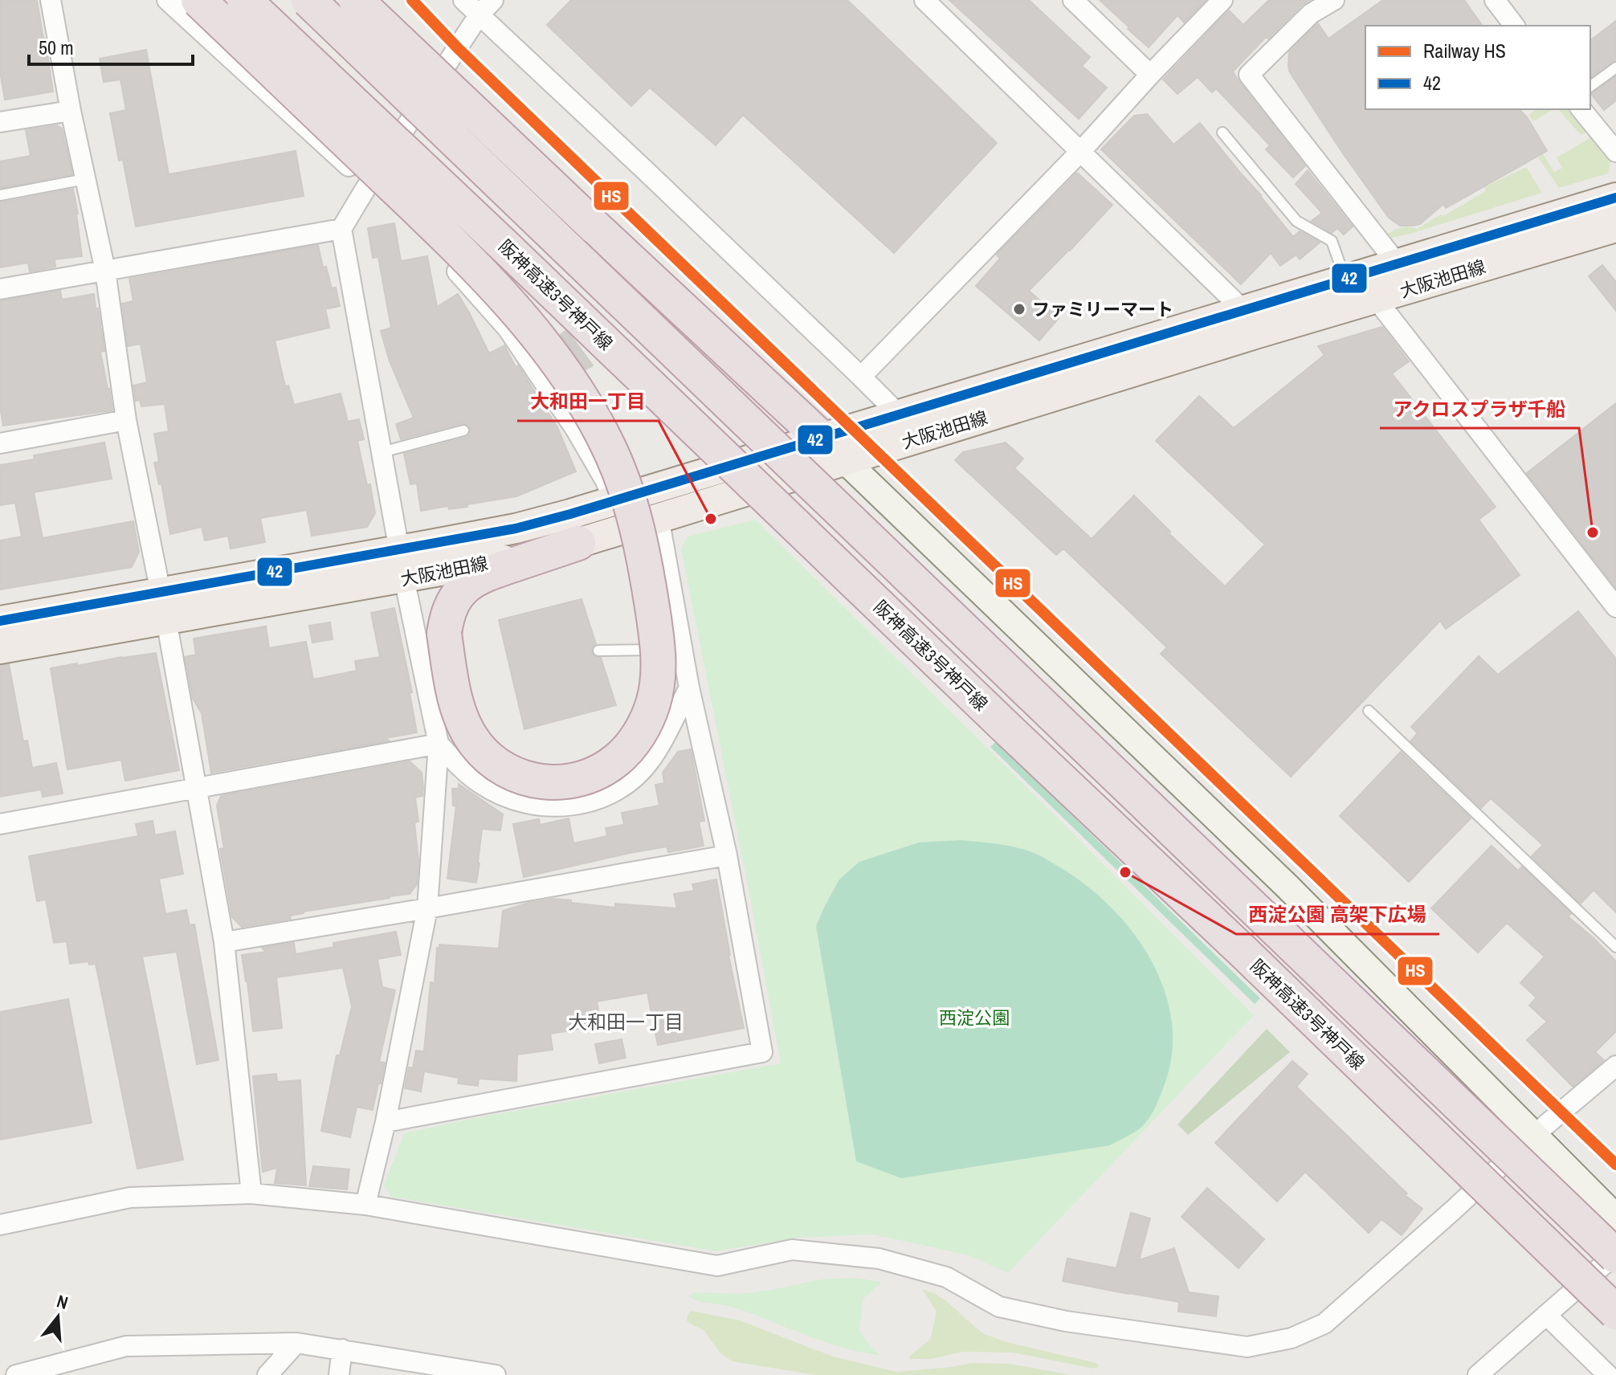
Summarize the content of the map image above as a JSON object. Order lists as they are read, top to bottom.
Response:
{
  "streets": {
    "highway": ["阪神高速3号神戸線"],
    "main road": ["大阪池田線"]
  },
  "districts": ["大和田一丁目"],
  "parks": ["西淀公園"],
  "places": [
    "ファミリーマート",
    "大和田一丁目",
    "アクロスプラザ千船",
    "西淀公園 高架下広場"
  ],
  "lines": ["rail line HS", "transit line 42"],
  "legend": ["Railway HS", "42"],
  "scale_bar": "50 m",
  "north": "top"
}
